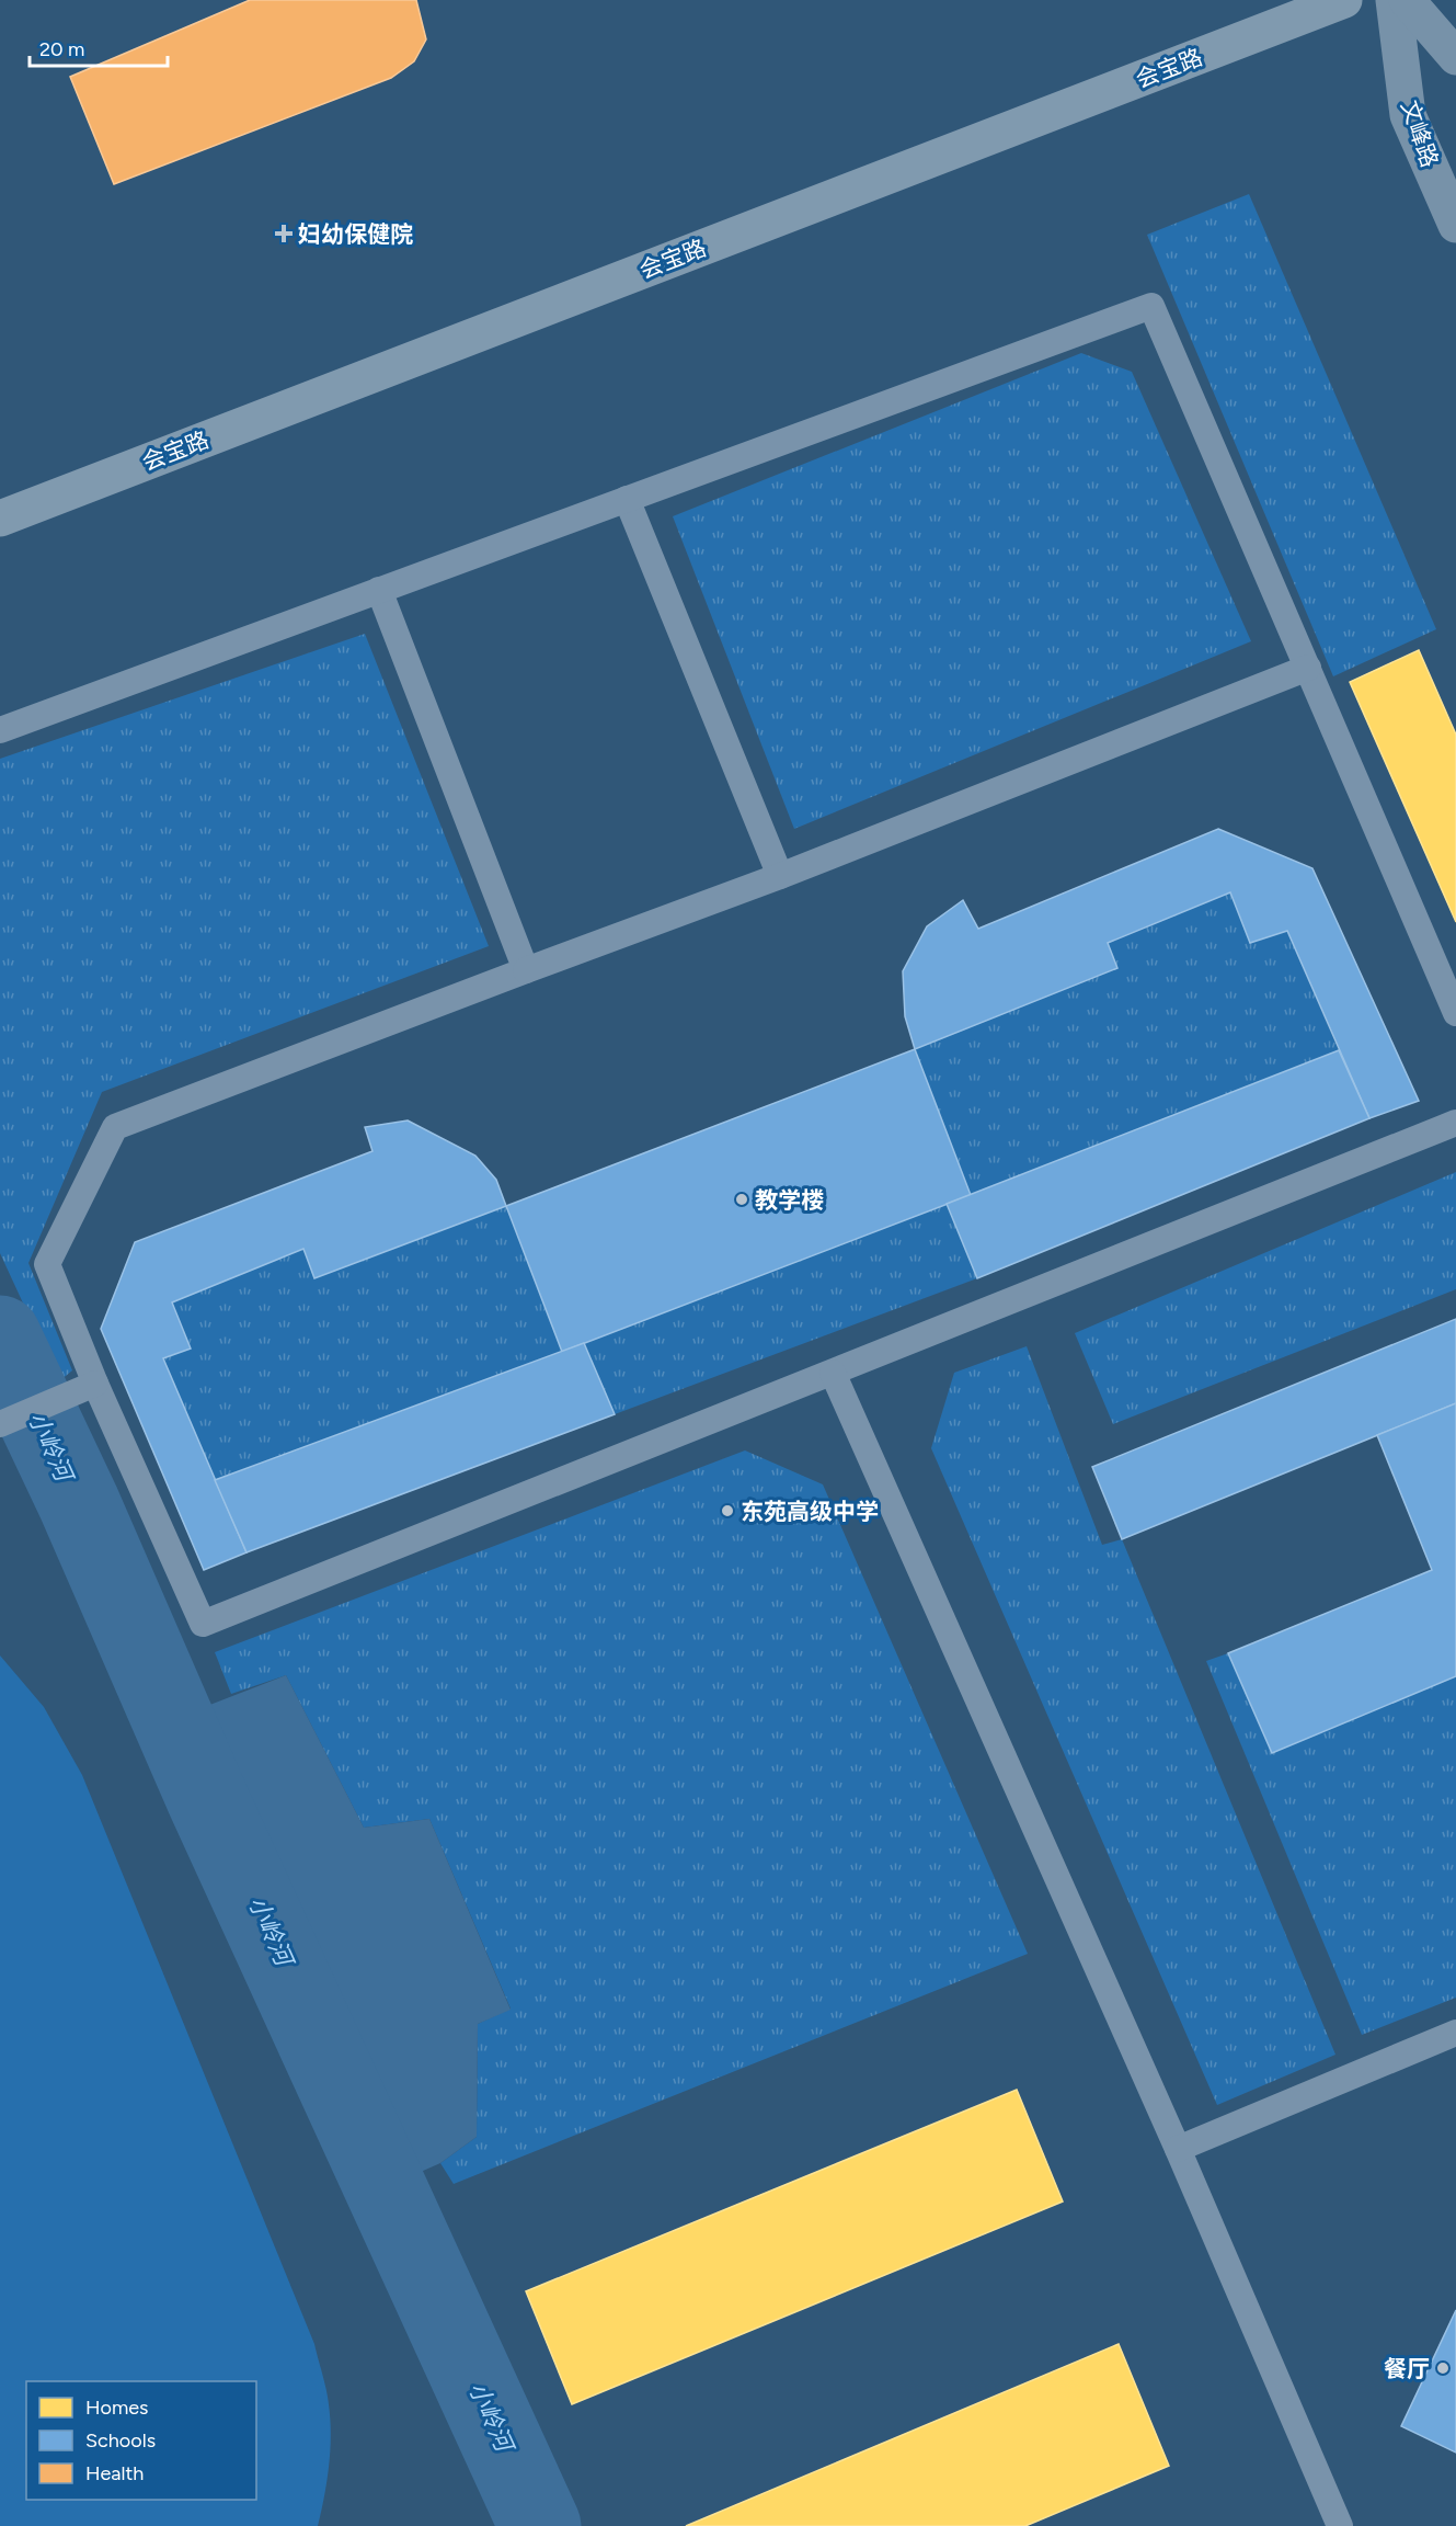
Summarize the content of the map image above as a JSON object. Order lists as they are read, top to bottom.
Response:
{
  "streets": {
    "main road": ["文峰路"],
    "street": ["会宝路"]
  },
  "water": ["小岭河"],
  "places": {
    "health": ["妇幼保健院"],
    "other": ["教学楼", "东苑高级中学", "餐厅"]
  },
  "legend": ["Homes", "Schools", "Health"],
  "scale_bar": "20 m"
}
